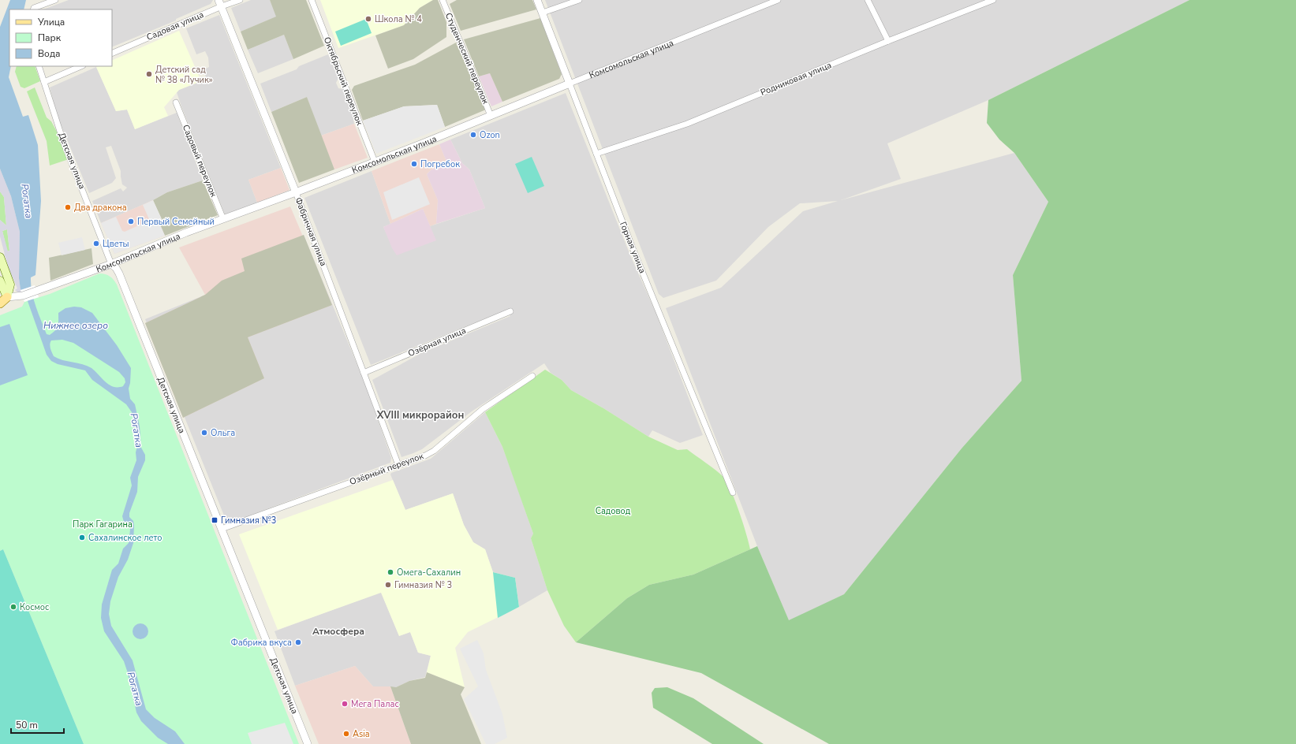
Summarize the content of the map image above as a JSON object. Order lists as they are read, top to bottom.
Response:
{
  "streets": {
    "street": [
      "Садовая улица",
      "Студенческий переулок",
      "Комсомольская улица",
      "Родниковая улица",
      "Октябрьский переулок",
      "Детская улица",
      "Садовый переулок",
      "Фабричная улица",
      "Горная улица",
      "Озёрная улица",
      "Озёрный переулок"
    ]
  },
  "crossings": [
    ["Садовая улица", "Фабричная улица"],
    ["Студенческий переулок", "Комсомольская улица"],
    ["Комсомольская улица", "Октябрьский переулок"],
    ["Комсомольская улица", "Детская улица"],
    ["Комсомольская улица", "Садовый переулок"],
    ["Комсомольская улица", "Фабричная улица"],
    ["Комсомольская улица", "Горная улица"],
    ["Родниковая улица", "Горная улица"],
    ["Детская улица", "Озёрный переулок"],
    ["Фабричная улица", "Озёрная улица"],
    ["Фабричная улица", "Озёрный переулок"]
  ],
  "districts": ["XVIII микрорайон", "Атмосфера"],
  "water": ["Рогатка", "Нижнее озеро"],
  "parks": ["Садовод", "Парк Гагарина"],
  "places": {
    "other": [
      "Школа № 4",
      "Детский сад № 38 «Лучик»",
      "Ozon",
      "Погребок",
      "Два дракона",
      "Первый Семейный",
      "Цветы",
      "Ольга",
      "Сахалинское лето",
      "Омега-Сахалин",
      "Гимназия № 3",
      "Космос",
      "Фабрика вкуса",
      "Мега Палас",
      "Asia"
    ],
    "transit": ["Гимназия №3"]
  },
  "legend": ["Улица", "Парк", "Вода"],
  "scale_bar": "50 m"
}
